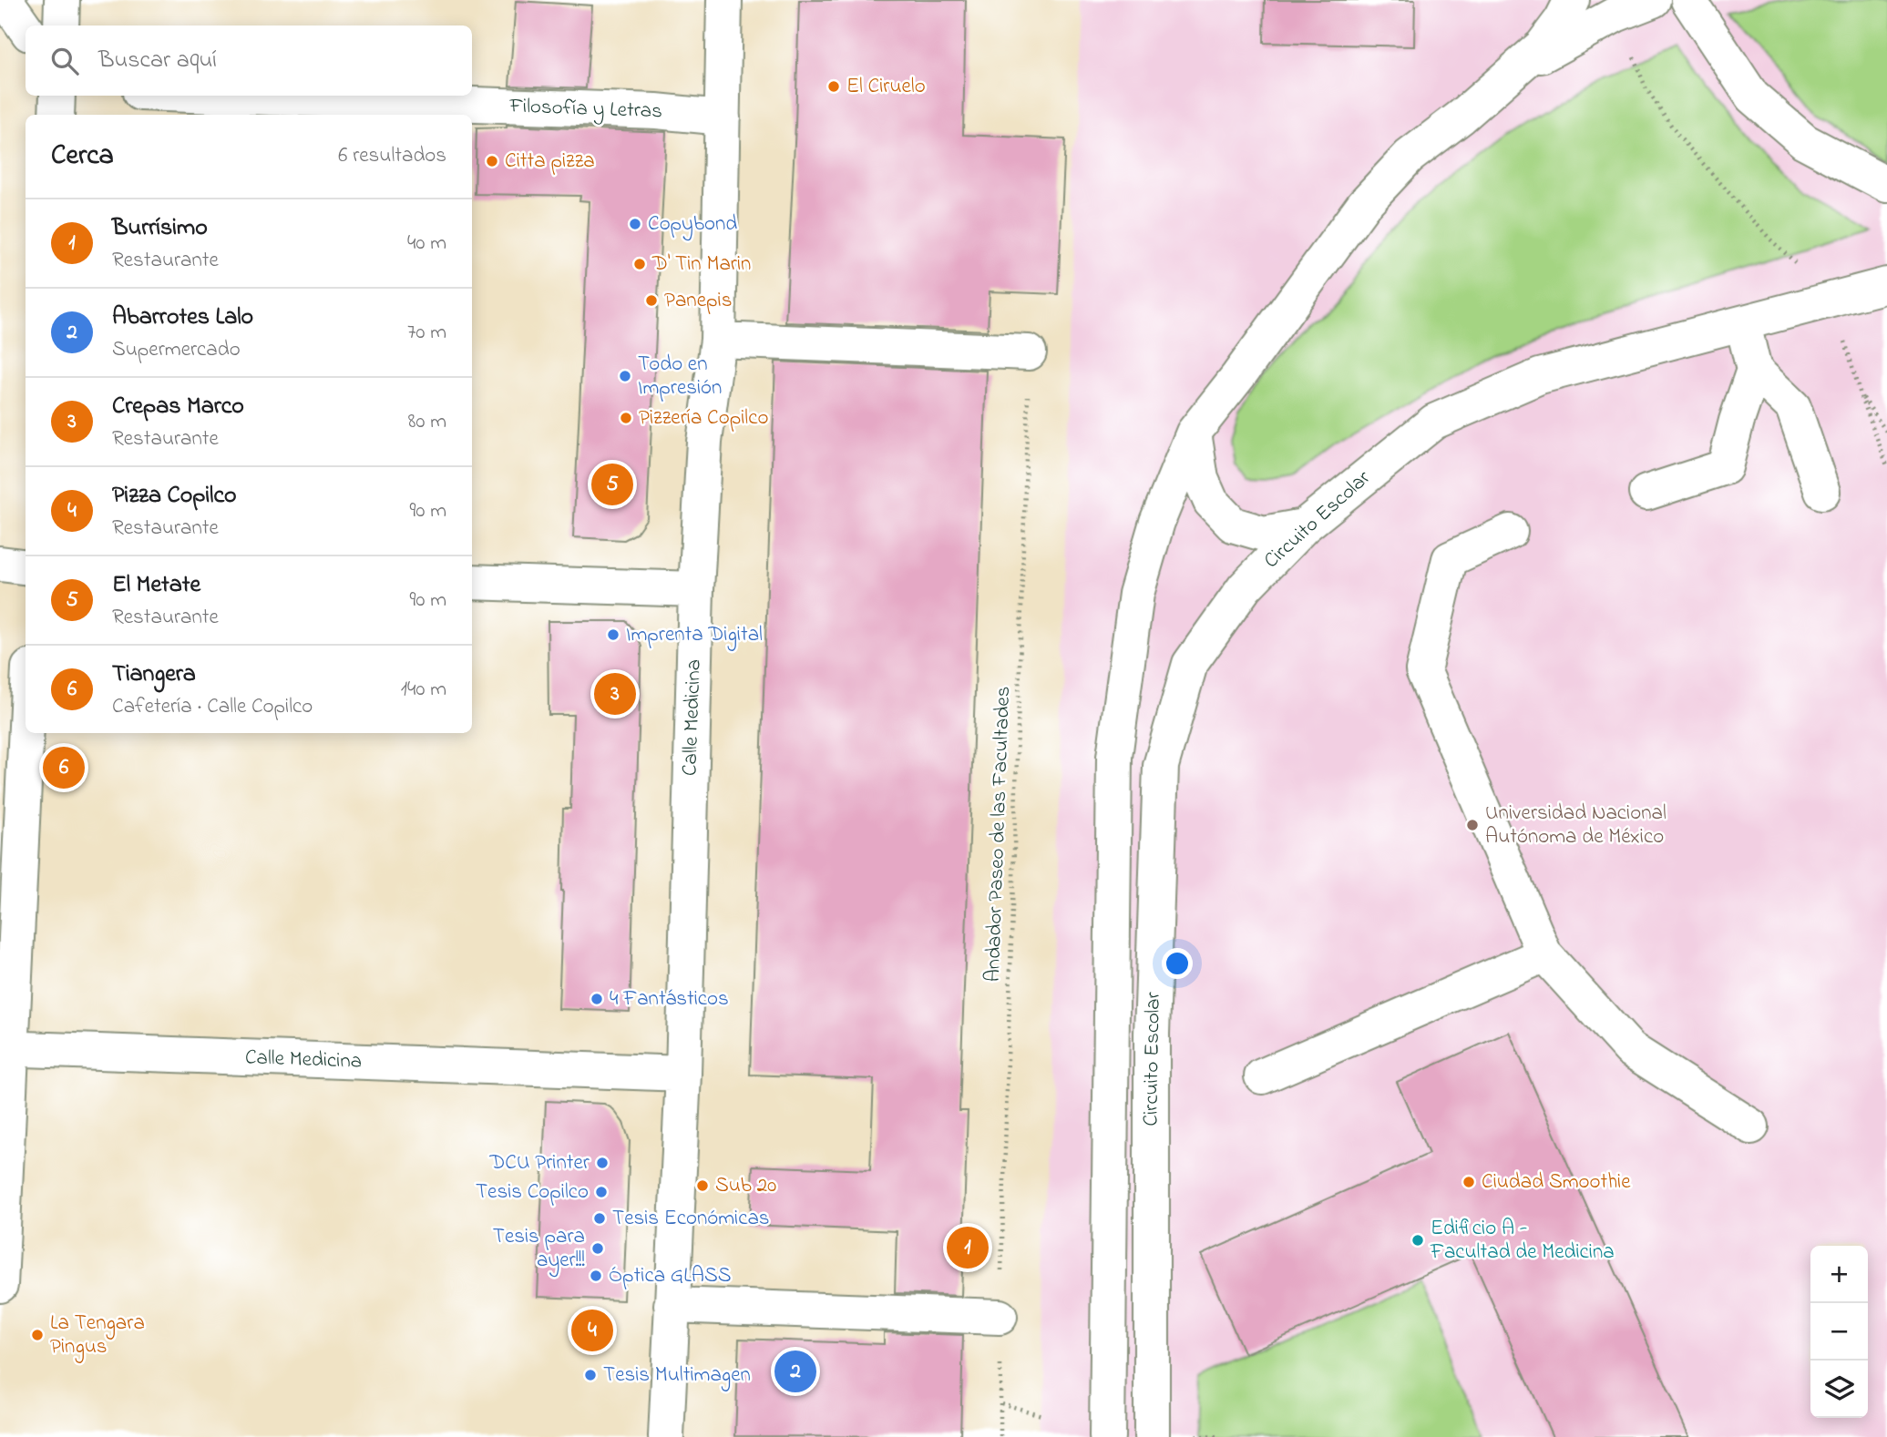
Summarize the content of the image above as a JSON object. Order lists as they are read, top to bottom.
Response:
{
  "streets": {
    "street": ["Filosofía y Letras", "Circuito Escolar", "Calle Medicina"],
    "path": ["Andador Paseo de las Facultades"]
  },
  "crossings": [
    ["Filosofía y Letras", "Calle Medicina"]
  ],
  "places": [
    "El Ciruelo",
    "Citta pizza",
    "Copybond",
    "D' Tin Marin",
    "Panepis",
    "Todo en Impresión",
    "Pizzería Copilco",
    "Imprenta Digital",
    "Universidad Nacional Autónoma de México",
    "4 Fantásticos",
    "DCU Printer",
    "Ciudad Smoothie",
    "Sub 20",
    "Tesis Copilco",
    "Tesis Económicas",
    "Edificio A - Facultad de Medicina",
    "Tesis para ayer!!!",
    "Óptica GLASS",
    "La Tengara Pingus",
    "Tesis Multimagen"
  ],
  "page": {
    "search": "Buscar aquí",
    "heading": ["Cerca", "6 resultados"],
    "list": [
      {
        "mark": "1",
        "name": "Burrísimo",
        "note": "Restaurante",
        "value": "40 m"
      },
      {
        "mark": "2",
        "name": "Abarrotes Lalo",
        "note": "Supermercado",
        "value": "70 m"
      },
      {
        "mark": "3",
        "name": "Crepas Marco",
        "note": "Restaurante",
        "value": "80 m"
      },
      {
        "mark": "4",
        "name": "Pizza Copilco",
        "note": "Restaurante",
        "value": "90 m"
      },
      {
        "mark": "5",
        "name": "El Metate",
        "note": "Restaurante",
        "value": "90 m"
      },
      {
        "mark": "6",
        "name": "Tiangera",
        "note": "Cafetería · Calle Copilco",
        "value": "140 m"
      }
    ],
    "pins": [
      "5",
      "3",
      "6",
      "1",
      "4",
      "2"
    ],
    "map_buttons": ["+", "−"]
  }
}
